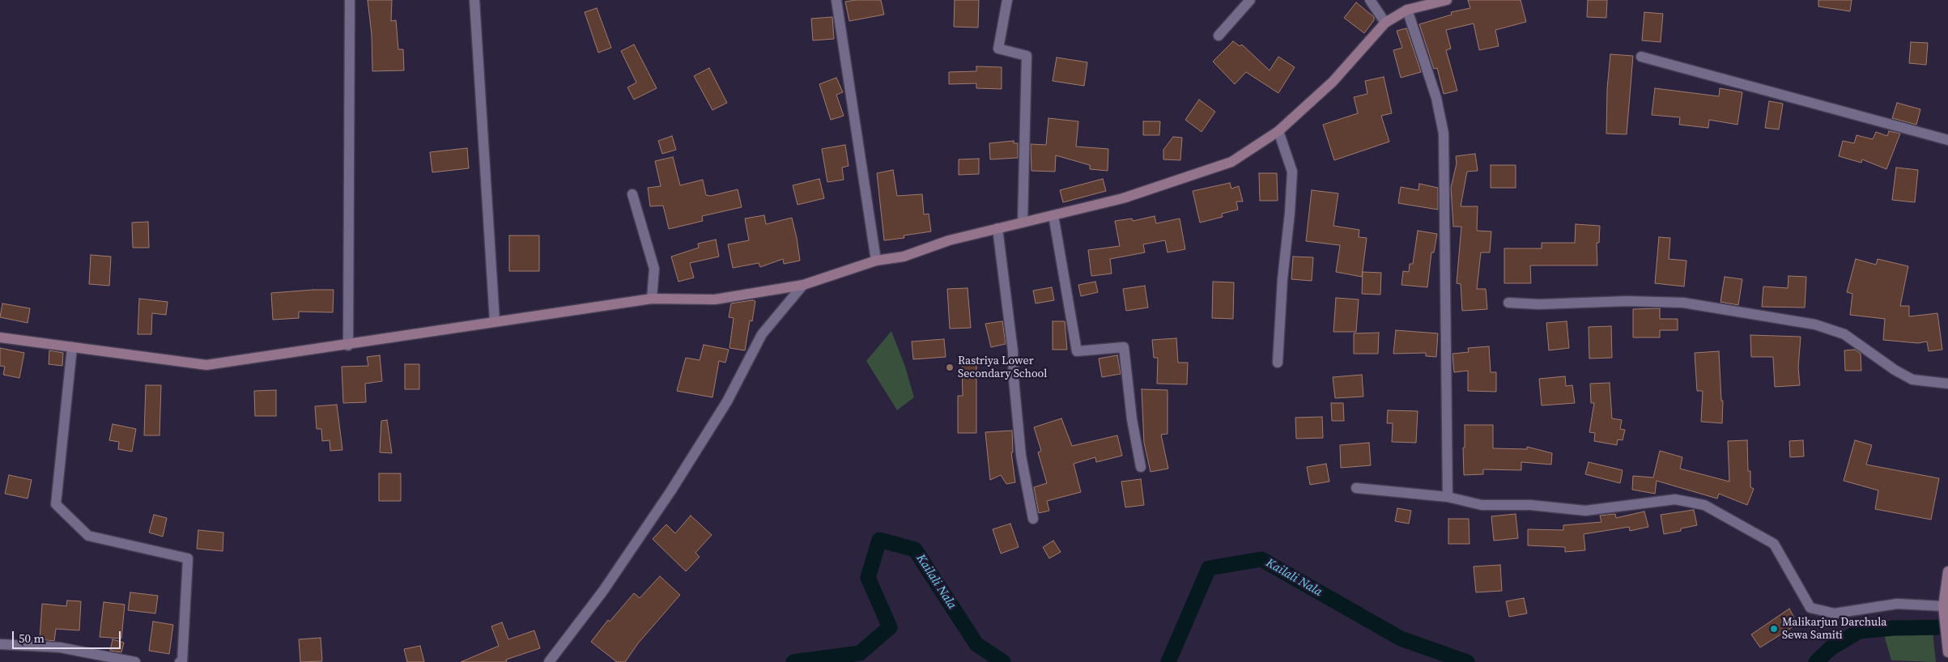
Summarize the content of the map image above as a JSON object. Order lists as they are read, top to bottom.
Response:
{
  "water": ["Kailali Nala"],
  "places": ["Rastriya Lower Secondary School", "Malikarjun Darchula Sewa Samiti"],
  "scale_bar": "50 m"
}
